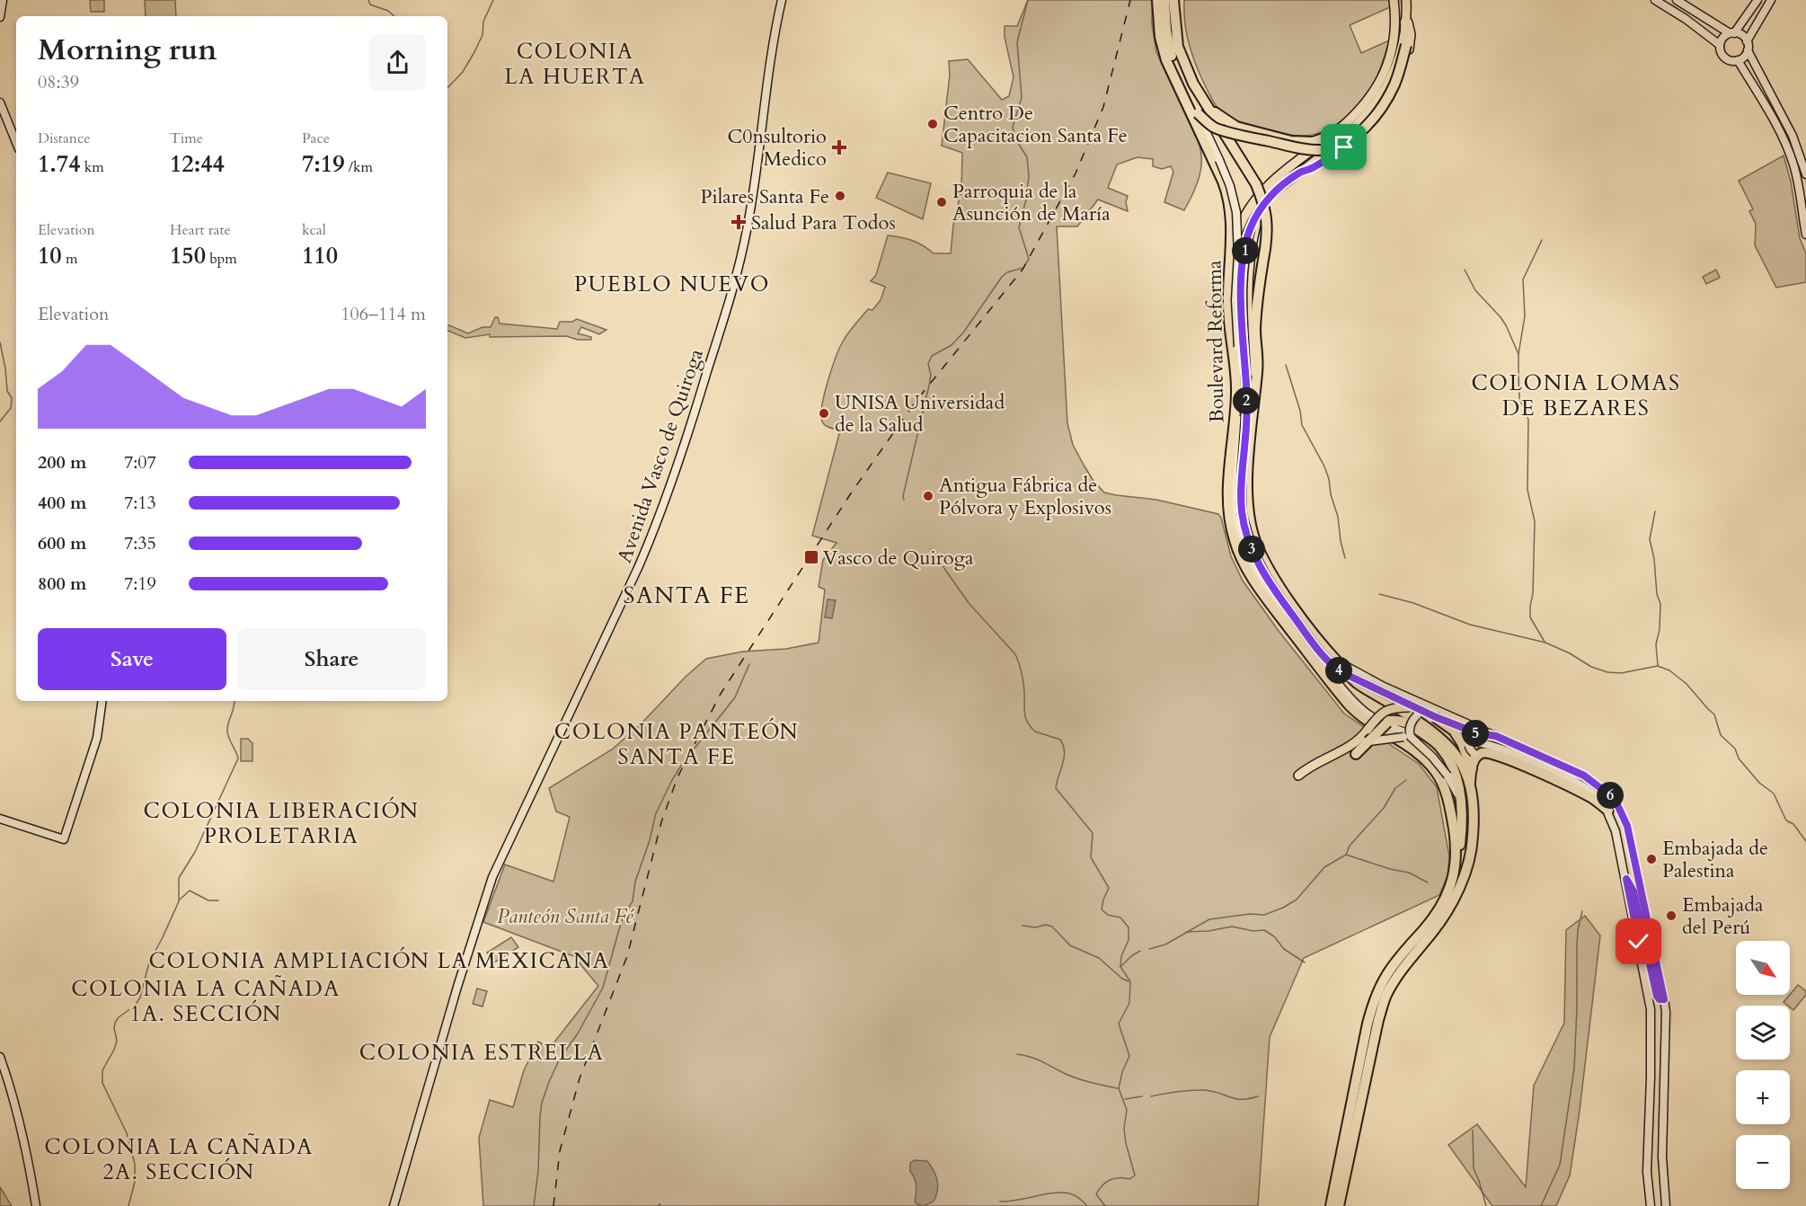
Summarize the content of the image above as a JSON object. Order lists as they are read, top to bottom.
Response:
{
  "streets": {
    "highway": ["Boulevard Reforma"],
    "main road": ["Avenida Vasco de Quiroga"]
  },
  "districts": [
    "COLONIA LA HUERTA",
    "PUEBLO NUEVO",
    "COLONIA LOMAS DE BEZARES",
    "SANTA FE",
    "COLONIA PANTEÓN SANTA FE",
    "COLONIA LIBERACIÓN PROLETARIA",
    "COLONIA AMPLIACIÓN LA MEXICANA",
    "COLONIA LA CAÑADA 1A. SECCIÓN",
    "COLONIA ESTRELLA",
    "COLONIA LA CAÑADA 2A. SECCIÓN"
  ],
  "parks": ["Panteón Santa Fé"],
  "places": {
    "other": [
      "Centro De Capacitacion Santa Fe",
      "Pilares Santa Fe",
      "Parroquia de la Asunción de María",
      "UNISA Universidad de la Salud",
      "Antigua Fábrica de Pólvora y Explosivos",
      "Embajada de Palestina",
      "Embajada del Perú"
    ],
    "health": ["C0nsultorio Medico", "Salud Para Todos"],
    "transit": ["Vasco de Quiroga"]
  },
  "north": "bottom right",
  "page": {
    "heading": ["Morning run", "08:39"],
    "stats": [
      ["Distance", "1.74 km"],
      ["Time", "12:44"],
      ["Pace", "7:19 /km"],
      ["Elevation", "10 m"],
      ["Heart rate", "150 bpm"],
      ["kcal", "110"]
    ],
    "pins": [
      "1",
      "2",
      "3",
      "4",
      "5",
      "6"
    ],
    "chart": ["Elevation", "106–114 m"],
    "list": [
      {
        "name": "200 m",
        "note": "7:07"
      },
      {
        "name": "400 m",
        "note": "7:13"
      },
      {
        "name": "600 m",
        "note": "7:35"
      },
      {
        "name": "800 m",
        "note": "7:19"
      }
    ],
    "buttons": ["Save", "Share"],
    "map_buttons": ["+", "−"]
  }
}
